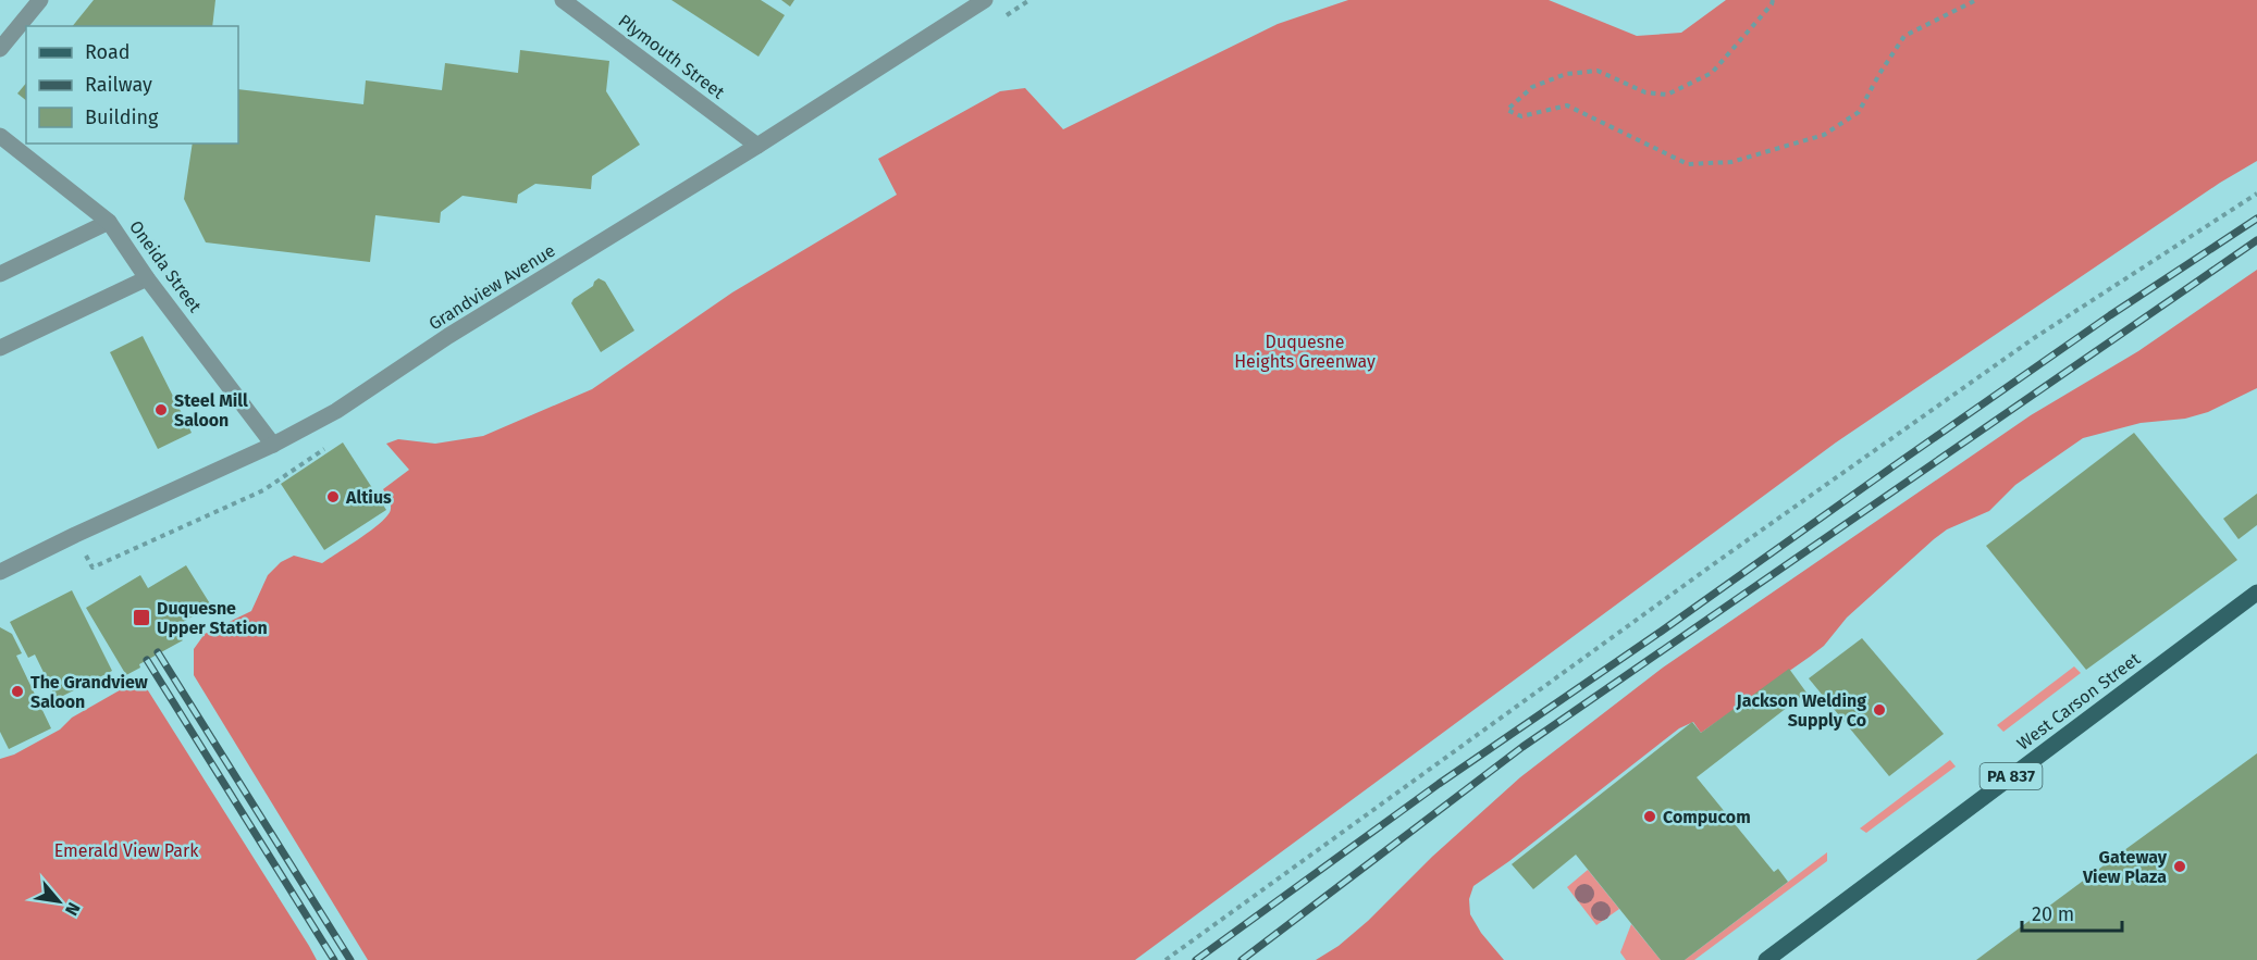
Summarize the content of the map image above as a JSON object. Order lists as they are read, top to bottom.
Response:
{
  "streets": {
    "main road": ["West Carson Street", "PA 837"],
    "street": ["Plymouth Street", "Oneida Street", "Grandview Avenue"]
  },
  "crossings": [
    ["Plymouth Street", "Grandview Avenue"],
    ["Oneida Street", "Grandview Avenue"]
  ],
  "parks": ["Duquesne Heights Greenway", "Emerald View Park"],
  "places": {
    "other": [
      "Steel Mill Saloon",
      "Altius",
      "The Grandview Saloon",
      "Jackson Welding Supply Co",
      "Compucom",
      "Gateway View Plaza"
    ],
    "transit": ["Duquesne Upper Station"]
  },
  "legend": ["Road", "Railway", "Building"],
  "scale_bar": "20 m",
  "north": "bottom right"
}
